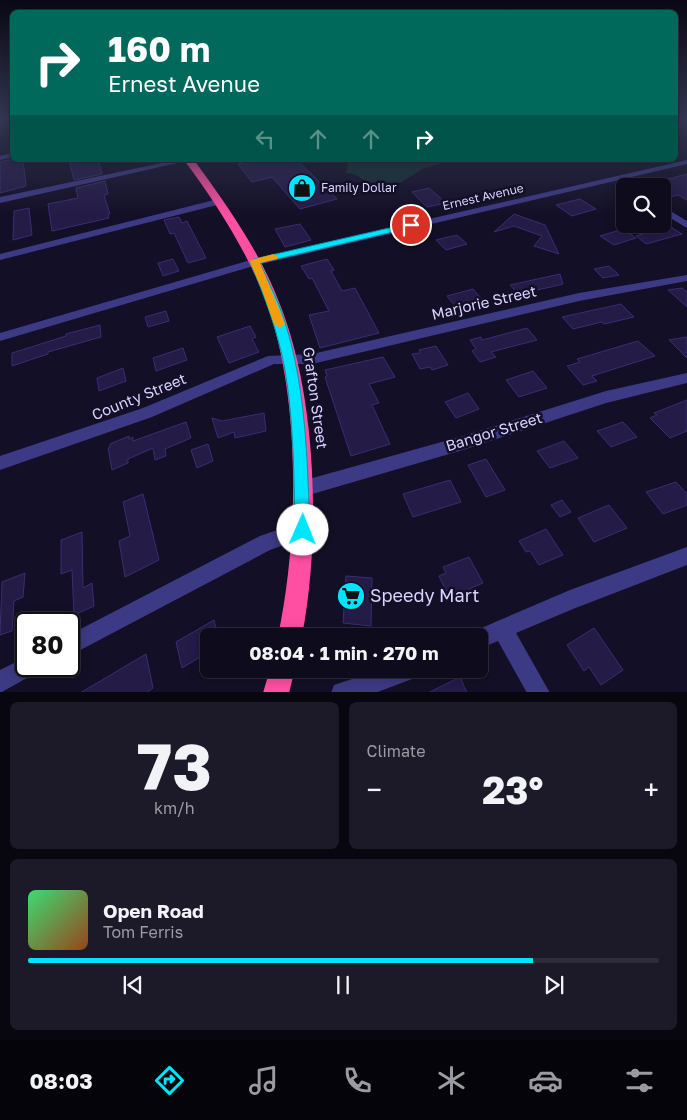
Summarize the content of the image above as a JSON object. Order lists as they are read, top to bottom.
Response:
{
  "streets": {
    "highway": ["Grafton Street"],
    "street": [
      "Ernest Avenue",
      "Marjorie Street",
      "County Street",
      "Bangor Street"
    ]
  },
  "crossings": [
    ["Ernest Avenue", "Grafton Street"],
    ["Marjorie Street", "County Street"],
    ["Marjorie Street", "Grafton Street"],
    ["County Street", "Grafton Street"],
    ["Grafton Street", "Bangor Street"]
  ],
  "places": {
    "shop": ["Family Dollar"],
    "supermarket": ["Speedy Mart"]
  },
  "page": {
    "turn": ["160 m", "Ernest Avenue"],
    "limit": "80",
    "trip": "08:04 · 1 min · 270 m",
    "tile": [
      ["73", "km/h"],
      "Climate"
    ],
    "heat": ["−", "23°", "+"],
    "song": ["Open Road", "Tom Ferris"],
    "tabs": "08:03"
  }
}
